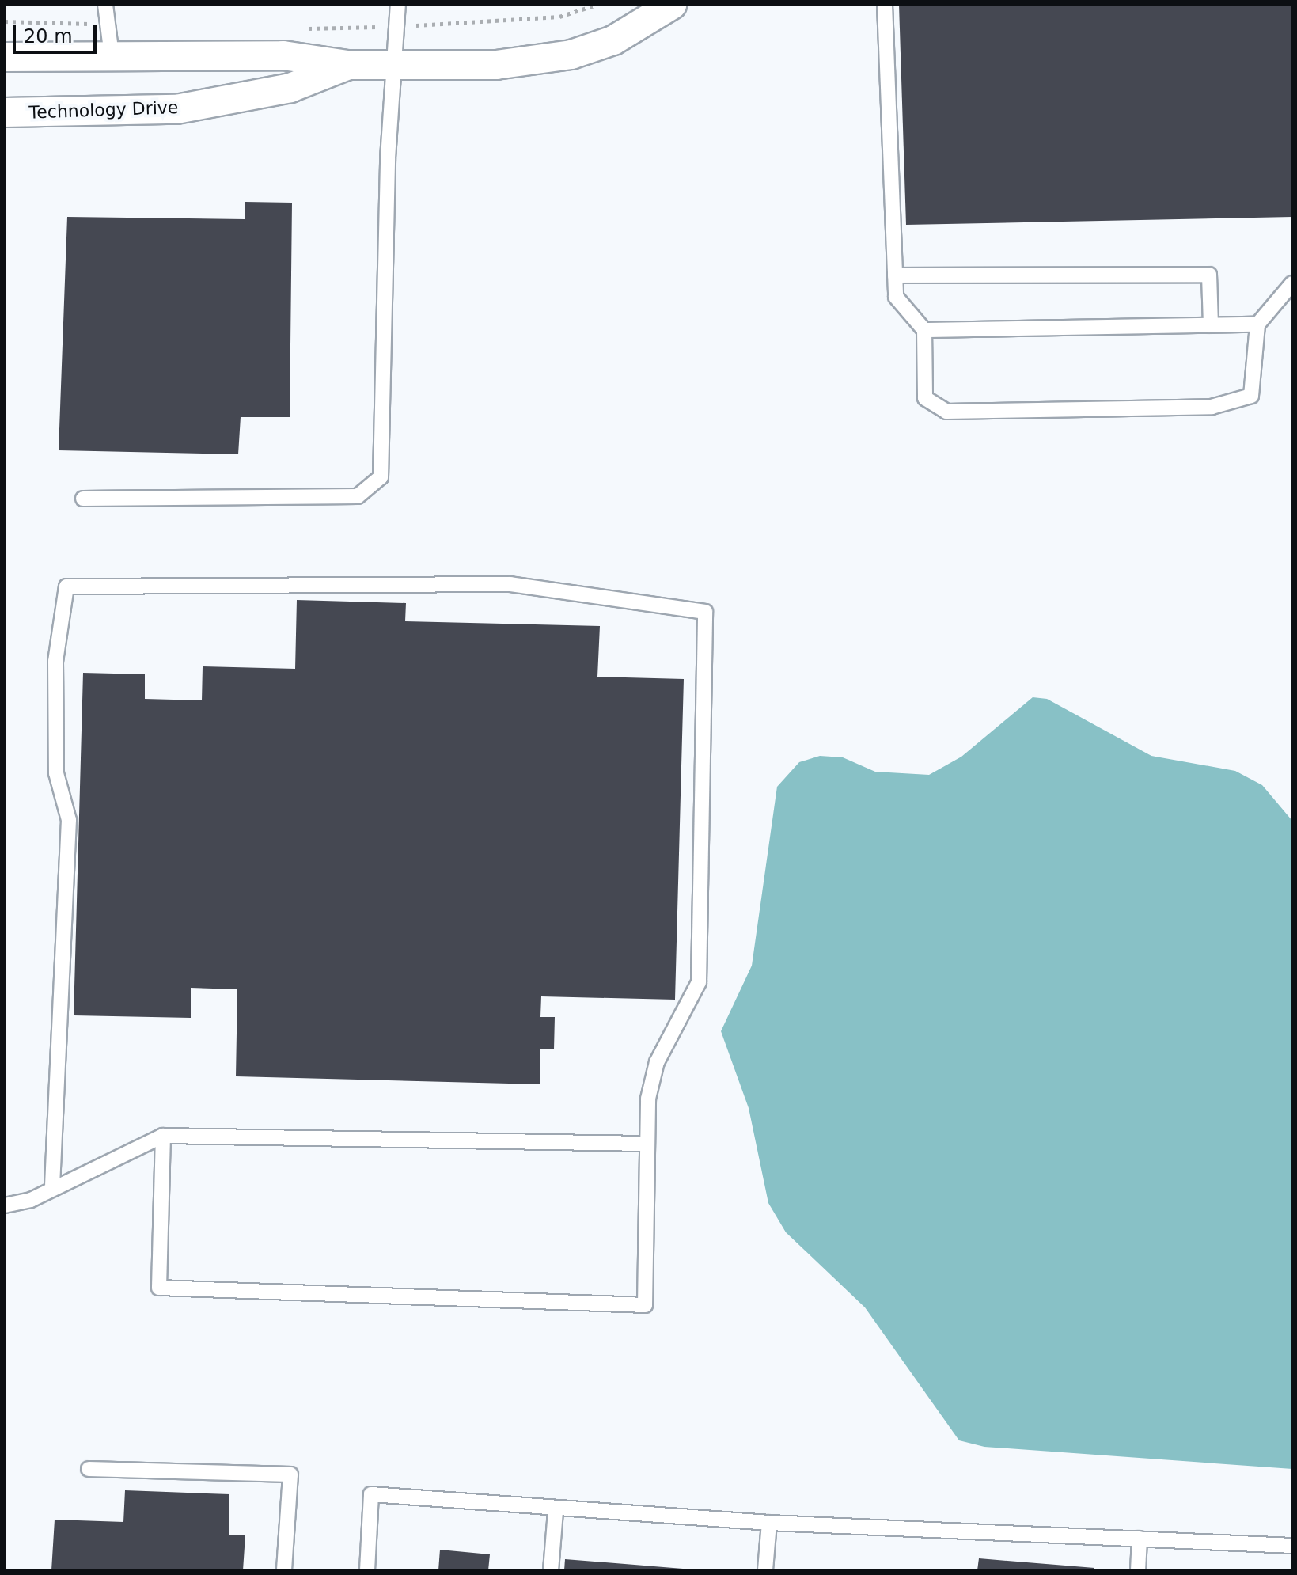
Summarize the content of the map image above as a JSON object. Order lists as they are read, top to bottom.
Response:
{
  "streets": {
    "street": ["Technology Drive"]
  },
  "scale_bar": "20 m"
}
